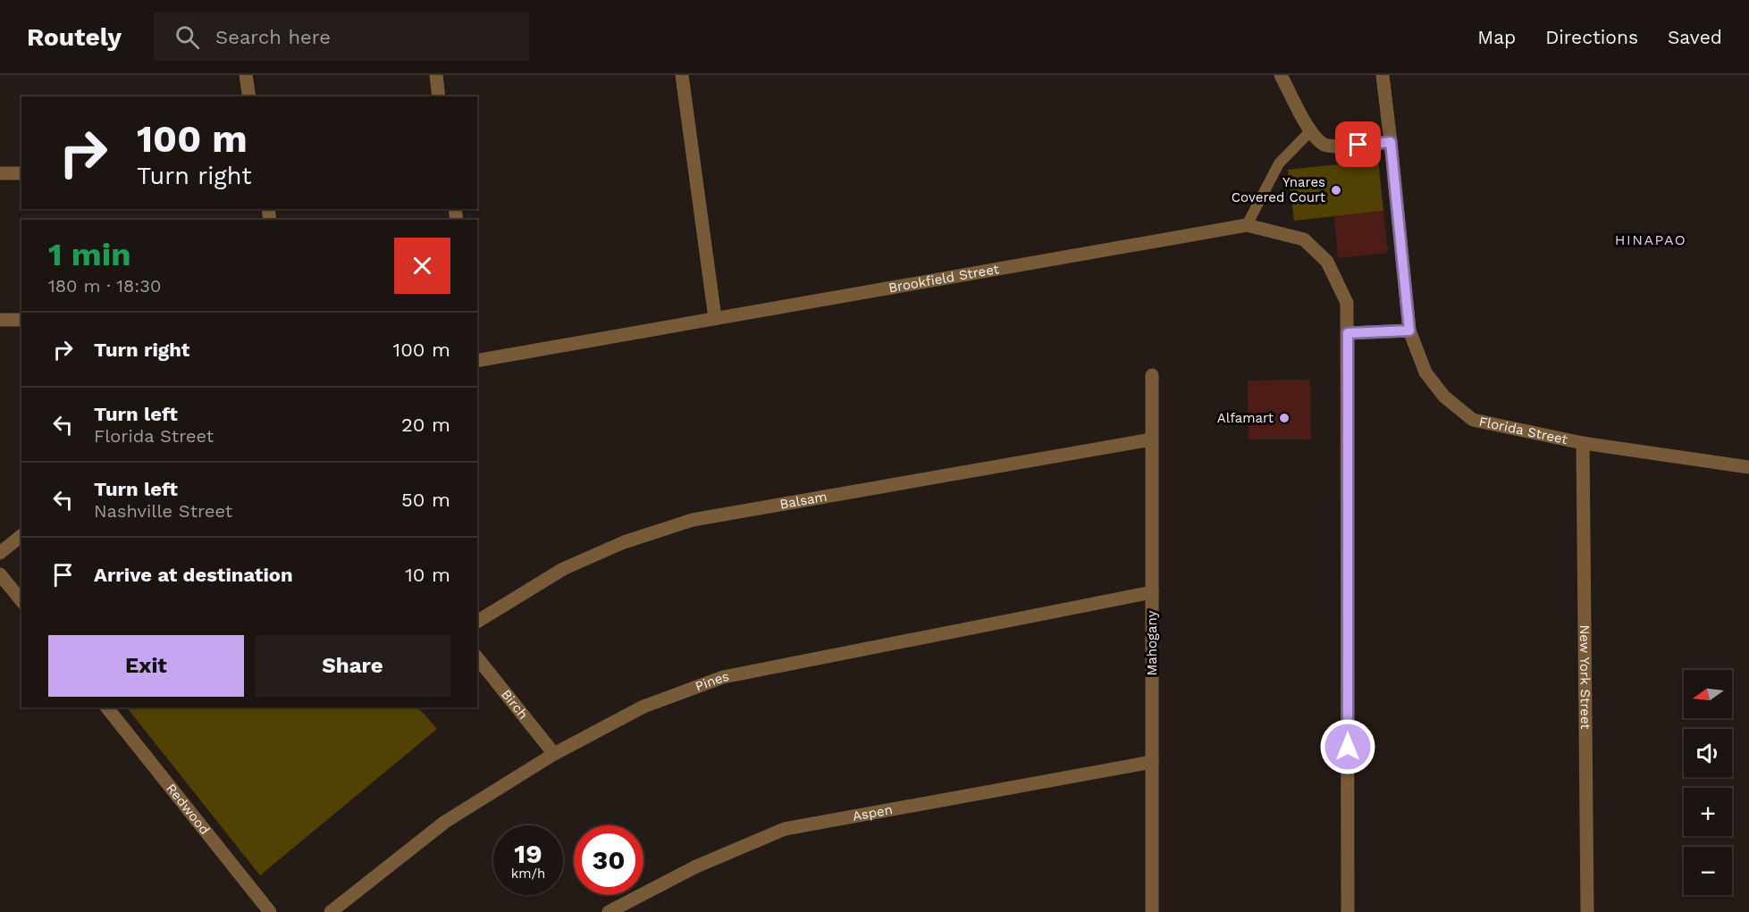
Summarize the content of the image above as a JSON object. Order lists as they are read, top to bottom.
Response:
{
  "streets": {
    "street": [
      "Brookfield Street",
      "Florida Street",
      "Balsam",
      "Mahogany",
      "New York Street",
      "Pines",
      "Birch",
      "Redwood",
      "Aspen"
    ]
  },
  "crossings": [
    ["Florida Street", "New York Street"],
    ["Balsam", "Mahogany"],
    ["Mahogany", "Pines"],
    ["Mahogany", "Aspen"],
    ["Pines", "Birch"]
  ],
  "districts": ["HINAPAO"],
  "places": ["Ynares Covered Court", "Alfamart"],
  "north": "left",
  "page": {
    "header": "Routely",
    "search": "Search here",
    "nav": ["Map", "Directions", "Saved"],
    "turn": ["100 m", "Turn right"],
    "heading": ["1 min", "180 m · 18:30"],
    "list": [
      {
        "name": "Turn right",
        "value": "100 m"
      },
      {
        "name": "Turn left",
        "note": "Florida Street",
        "value": "20 m"
      },
      {
        "name": "Turn left",
        "note": "Nashville Street",
        "value": "50 m"
      },
      {
        "name": "Arrive at destination",
        "value": "10 m"
      }
    ],
    "buttons": ["Exit", "Share"],
    "map_buttons": ["+", "−"],
    "speed": "19 km/h",
    "limit": "30"
  }
}
